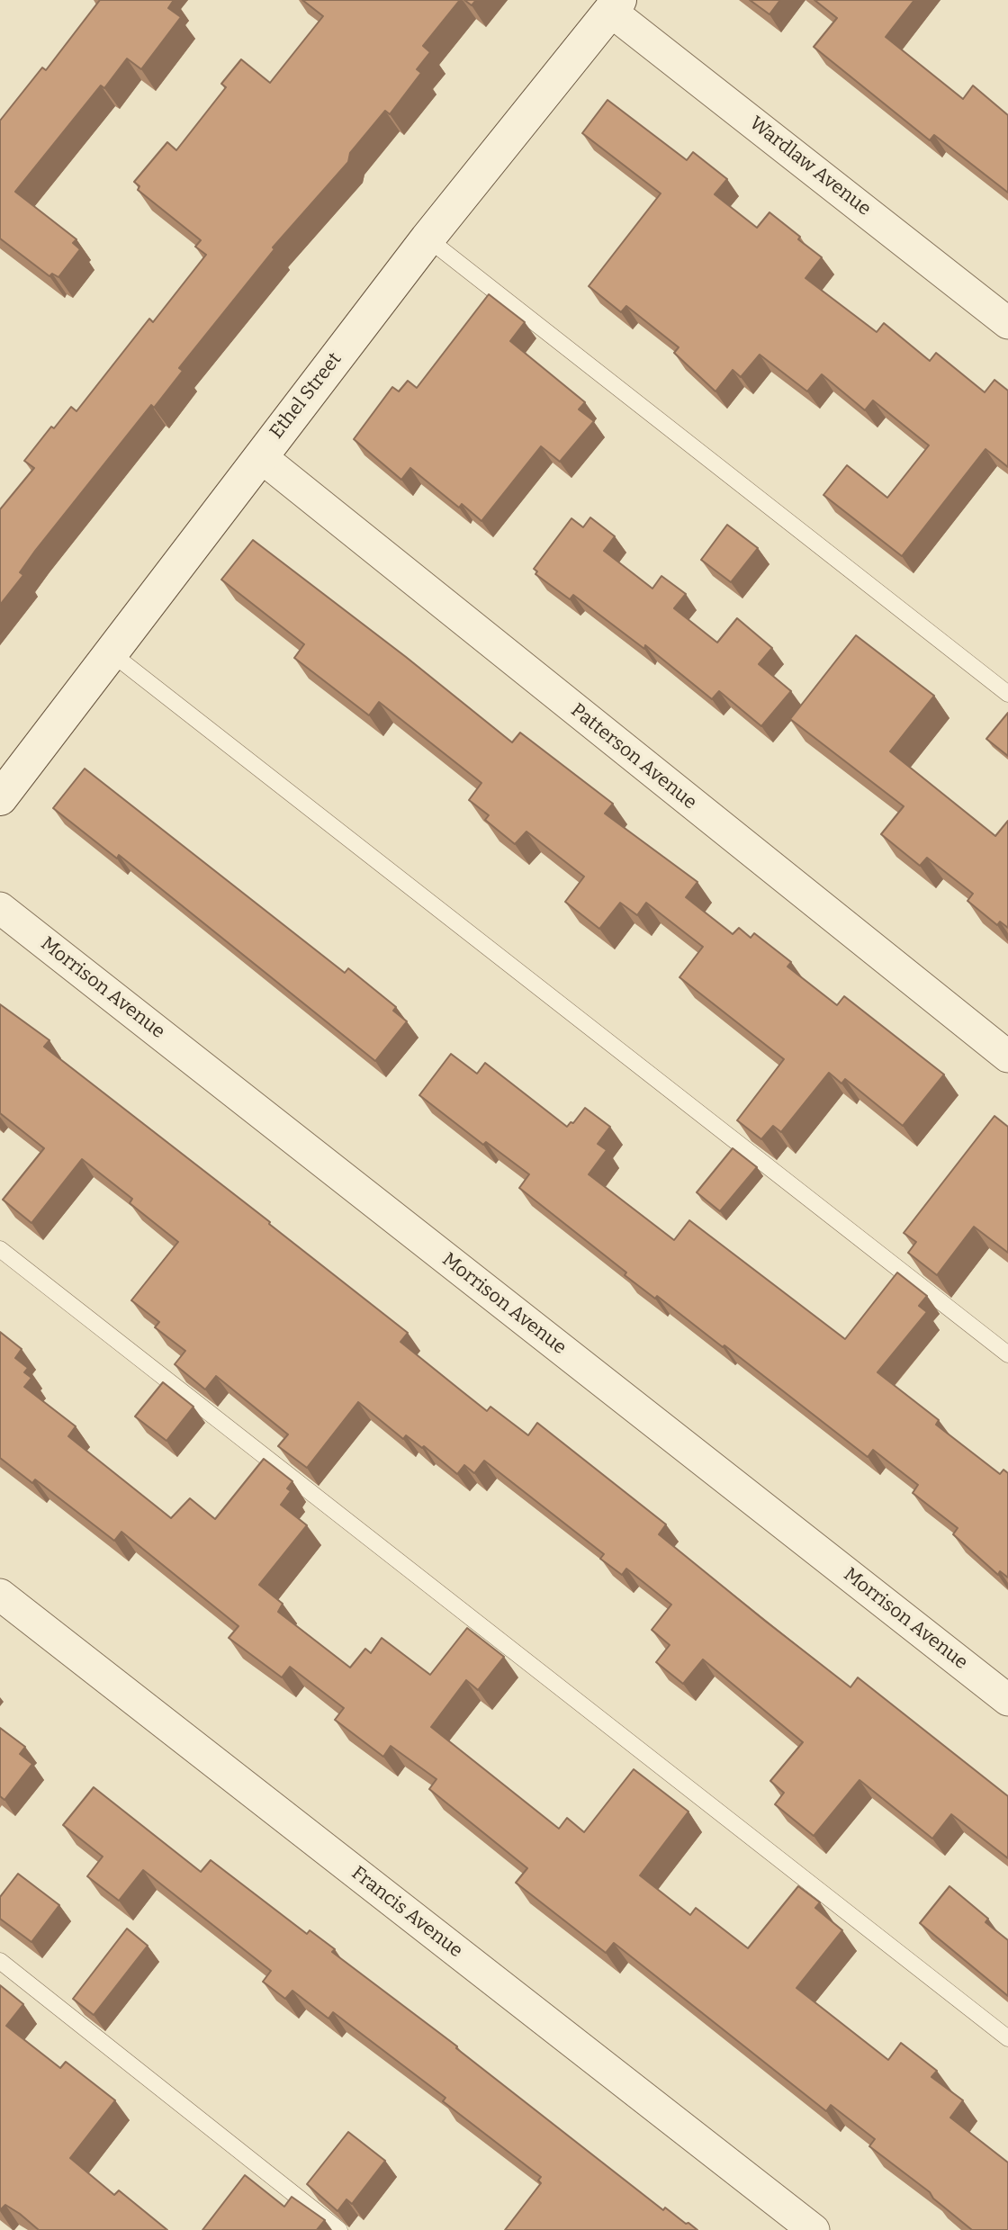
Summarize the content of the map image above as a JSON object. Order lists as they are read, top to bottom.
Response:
{
  "streets": {
    "street": [
      "Wardlaw Avenue",
      "Ethel Street",
      "Patterson Avenue",
      "Morrison Avenue",
      "Francis Avenue"
    ]
  },
  "crossings": [
    ["Wardlaw Avenue", "Ethel Street"],
    ["Ethel Street", "Patterson Avenue"]
  ]
}
